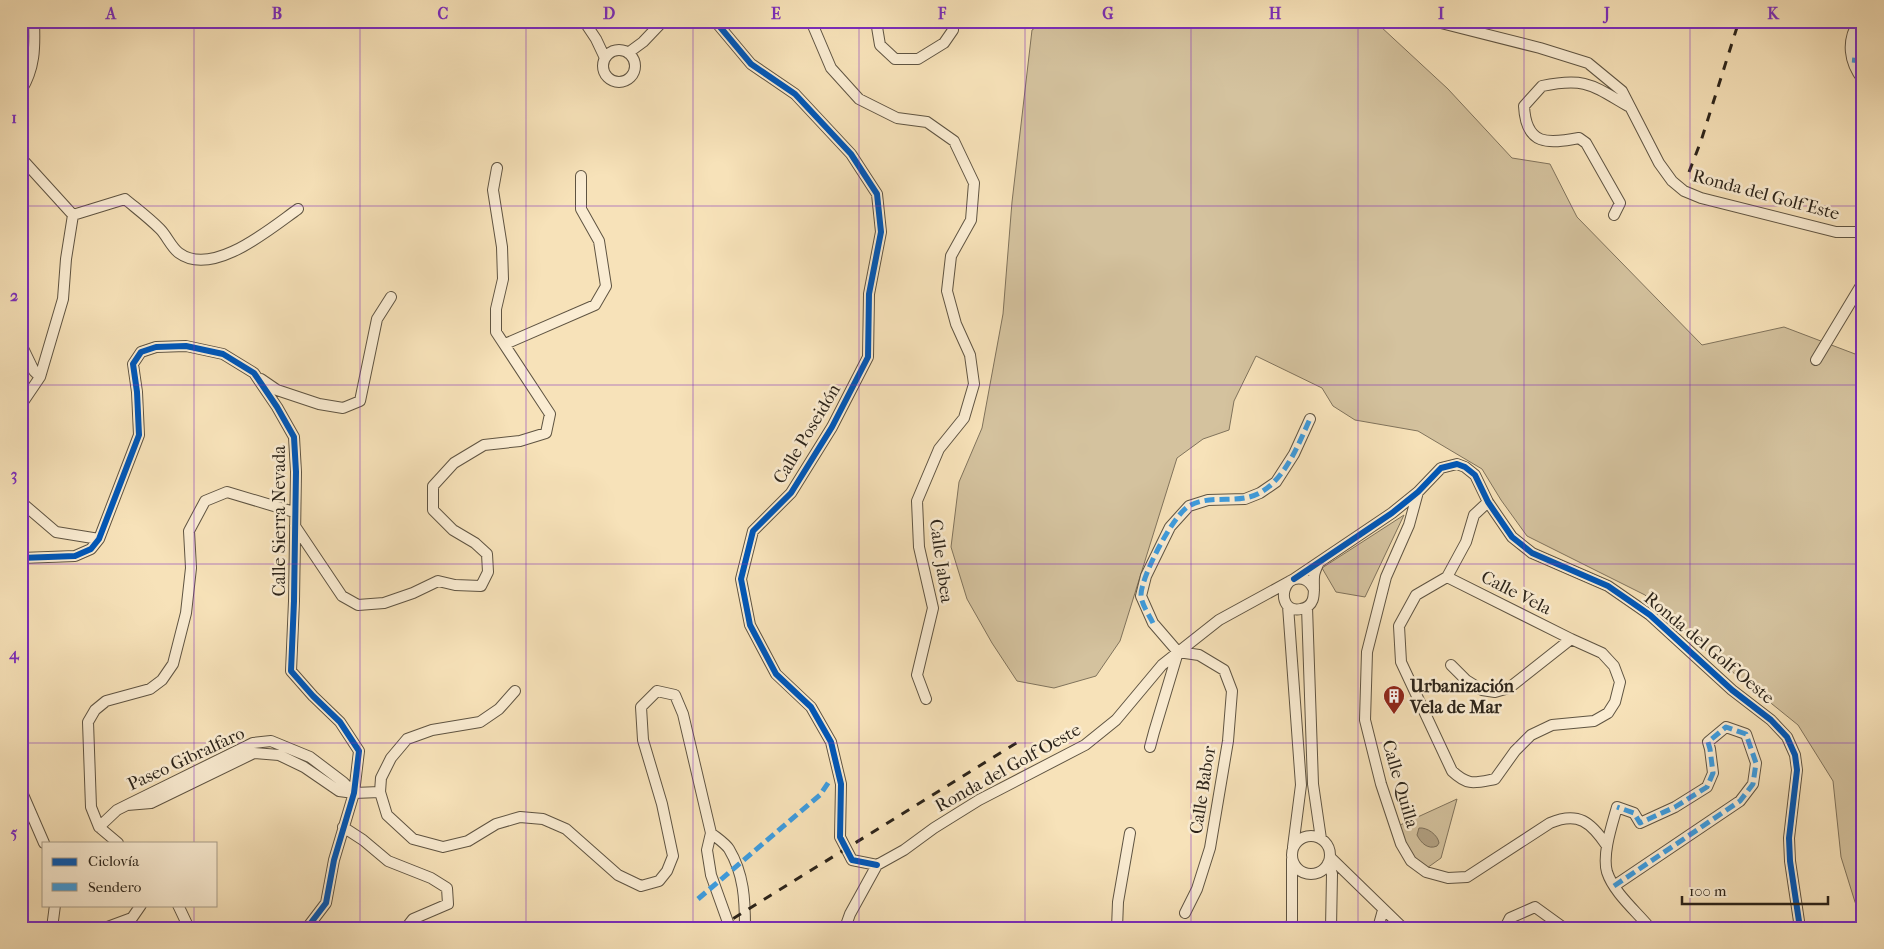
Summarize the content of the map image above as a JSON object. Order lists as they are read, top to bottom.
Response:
{
  "streets": {
    "street": [
      "Ronda del Golf Este",
      "Calle Poseidón",
      "Calle Sierra Nevada",
      "Calle Jabea",
      "Calle Vela",
      "Ronda del Golf Oeste",
      "Paseo Gibralfaro",
      "Calle Quilla",
      "Calle Babor"
    ]
  },
  "crossings": [
    ["Calle Poseidón", "Ronda del Golf Oeste"],
    ["Calle Sierra Nevada", "Paseo Gibralfaro"],
    ["Ronda del Golf Oeste", "Calle Quilla"],
    ["Ronda del Golf Oeste", "Calle Babor"]
  ],
  "places": {
    "building": ["Urbanización Vela de Mar"]
  },
  "legend": ["Ciclovía", "Sendero"],
  "scale_bar": "100 m",
  "grid": {
    "columns": [
      "A",
      "B",
      "C",
      "D",
      "E",
      "F",
      "G",
      "H",
      "I",
      "J",
      "K"
    ],
    "rows": [
      "1",
      "2",
      "3",
      "4",
      "5"
    ]
  }
}
